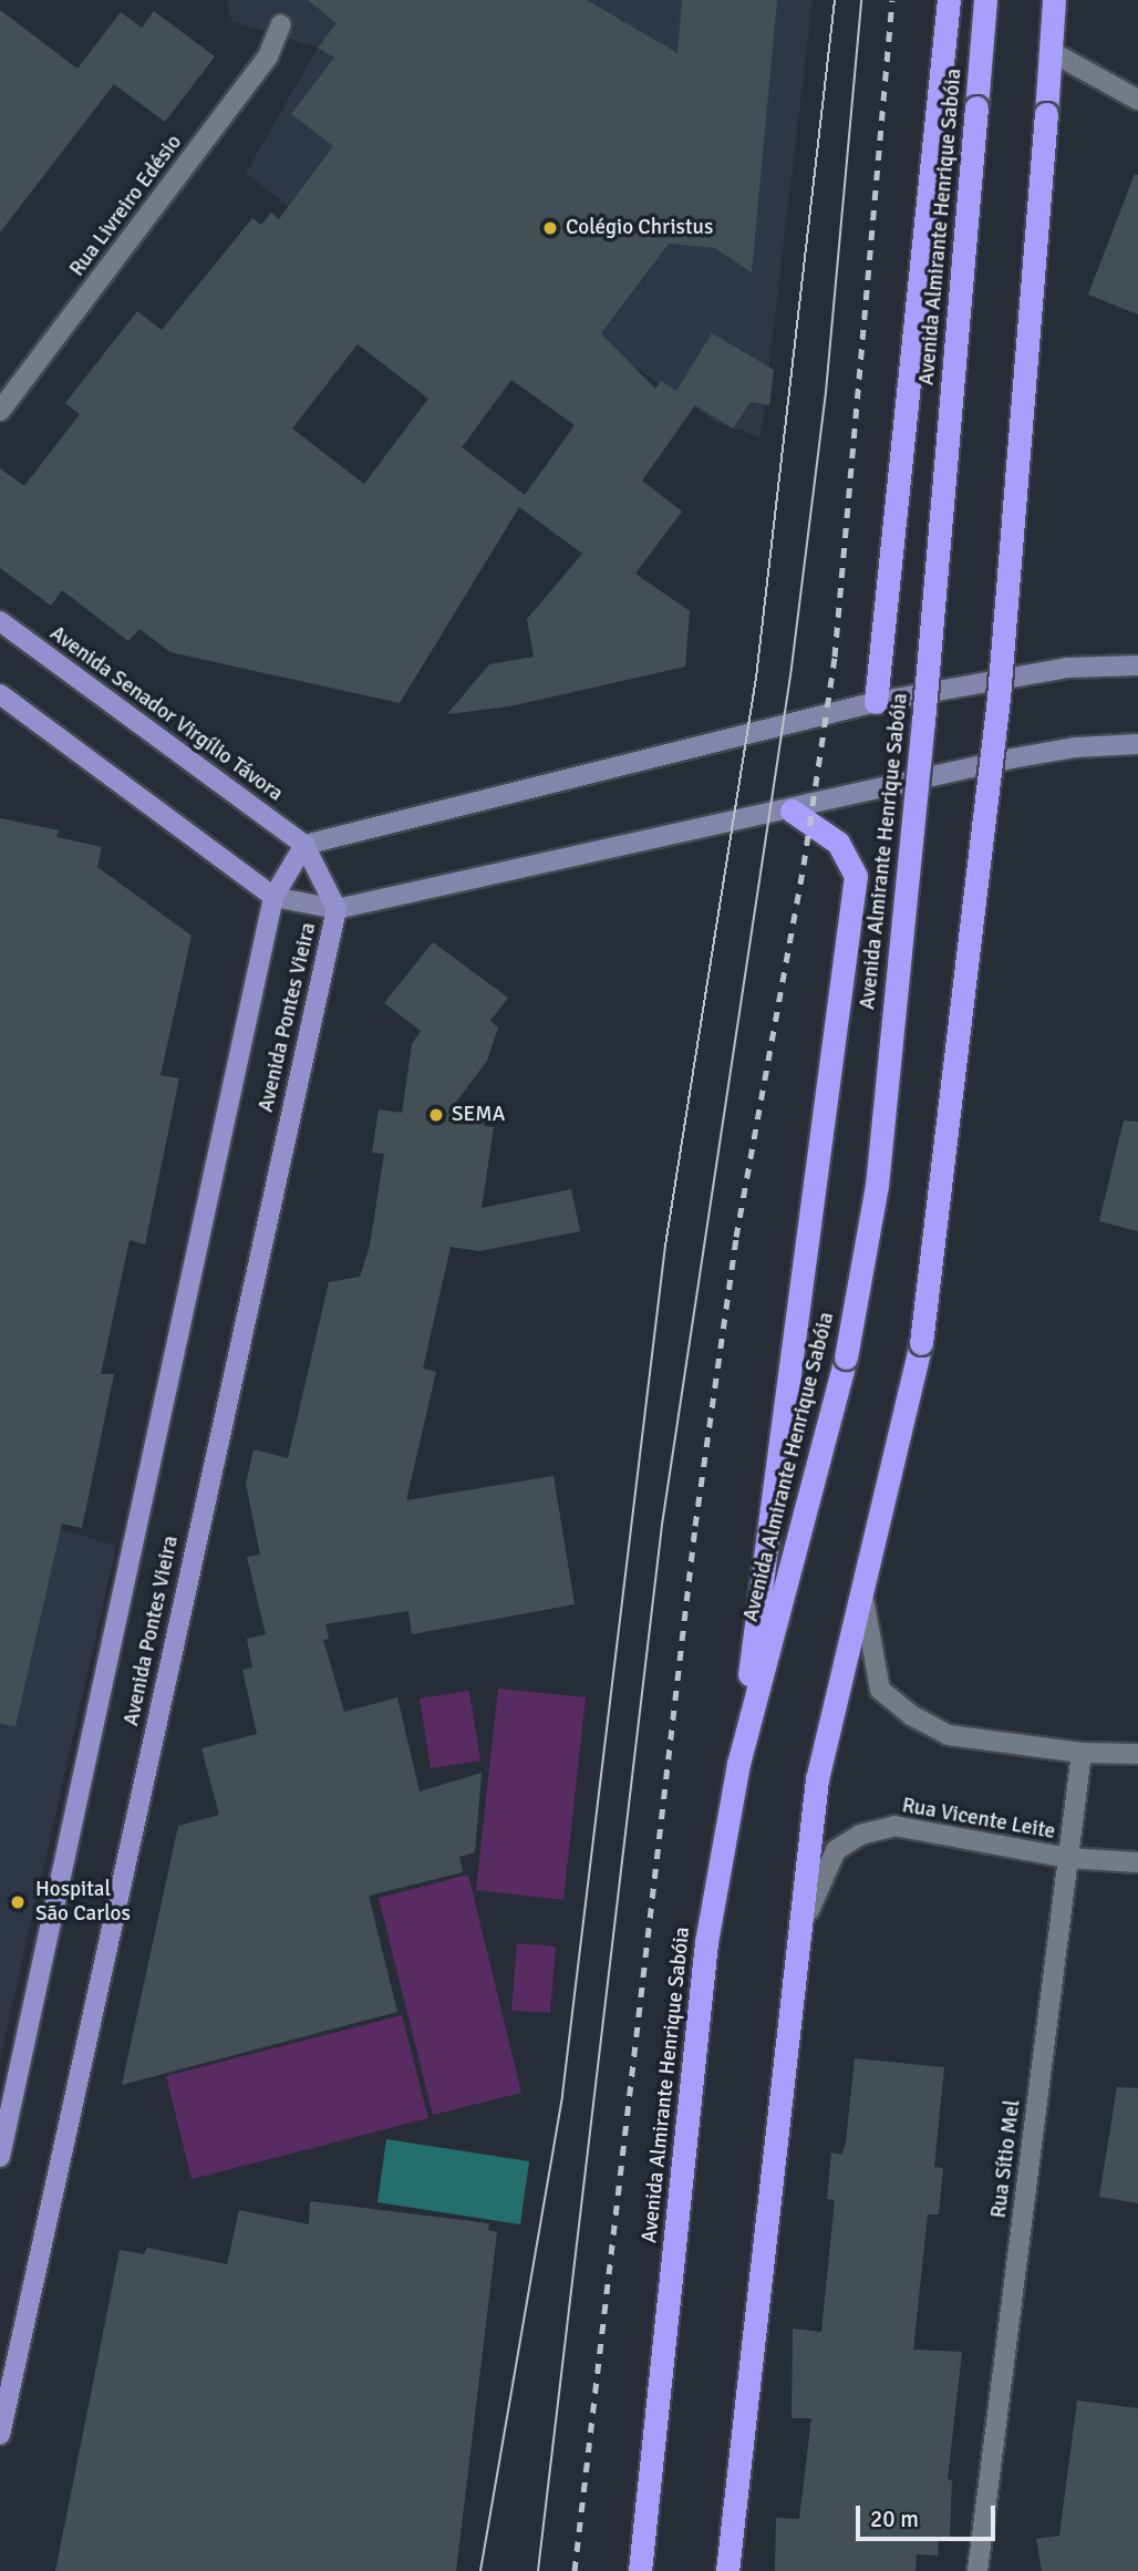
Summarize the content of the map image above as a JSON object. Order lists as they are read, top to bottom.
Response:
{
  "streets": {
    "highway": ["Avenida Almirante Henrique Sabóia"],
    "main road": ["Avenida Senador Virgílio Távora", "Avenida Pontes Vieira"],
    "street": ["Rua Livreiro Edésio", "Rua Vicente Leite", "Rua Sítio Mel"]
  },
  "crossings": [
    ["Avenida Senador Virgílio Távora", "Avenida Pontes Vieira"],
    ["Rua Vicente Leite", "Rua Sítio Mel"]
  ],
  "places": ["Colégio Christus", "SEMA", "Hospital São Carlos"],
  "scale_bar": "20 m"
}
